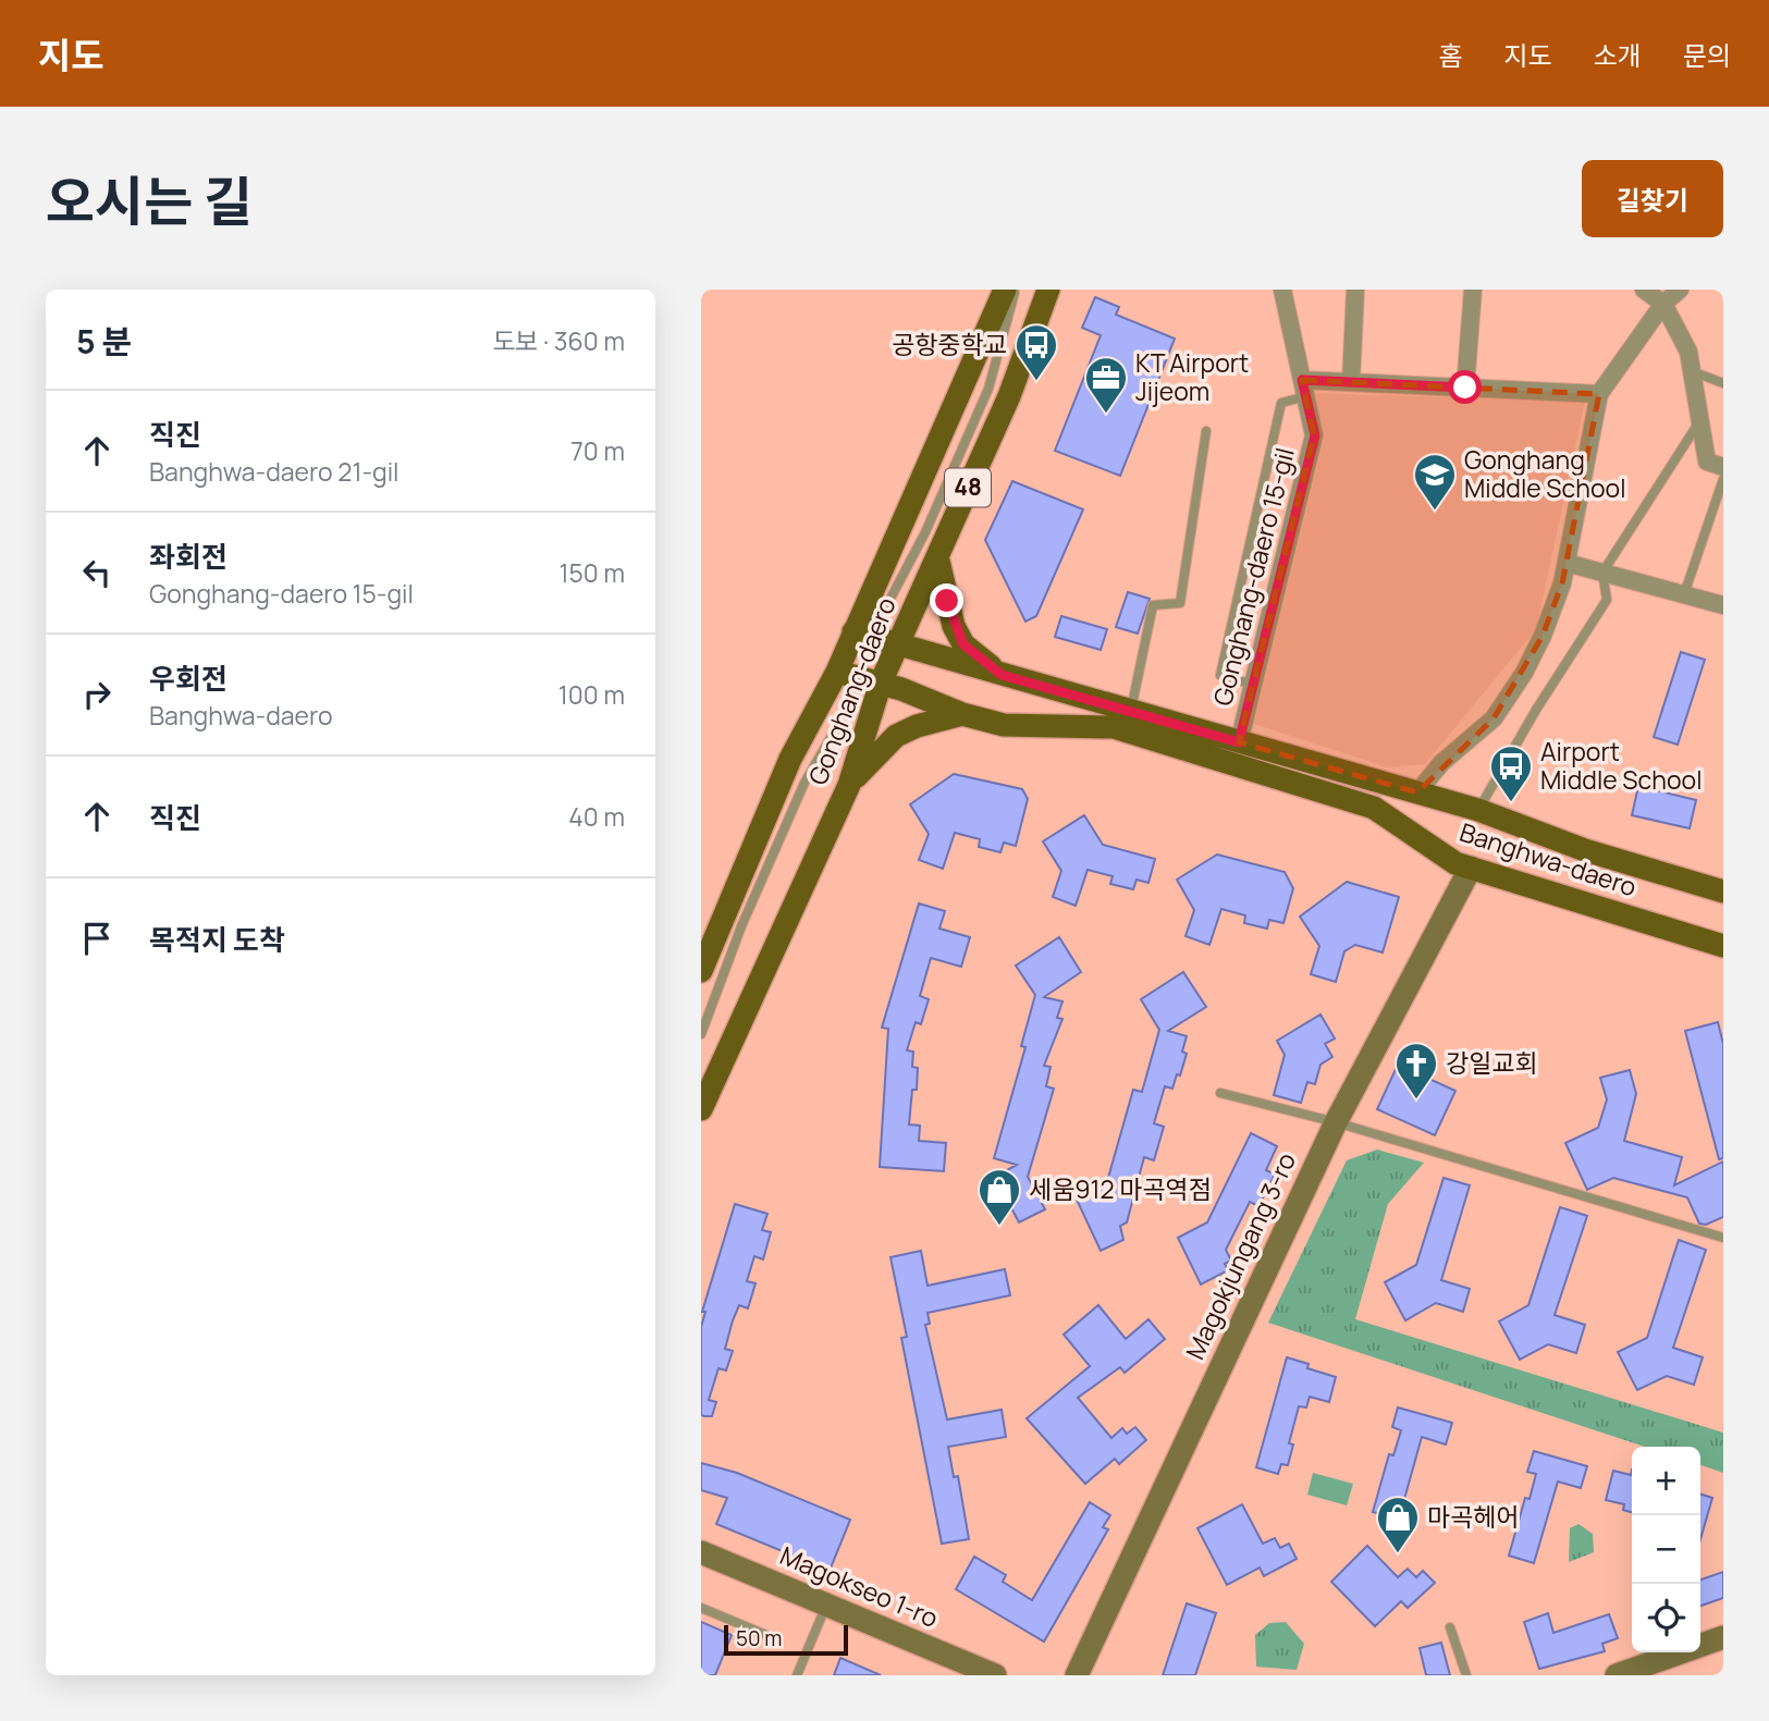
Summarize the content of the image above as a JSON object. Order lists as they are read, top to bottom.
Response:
{
  "streets": {
    "main road": ["48", "Gonghang-daero", "Banghwa-daero"],
    "street": ["Gonghang-daero 15-gil", "Magokjungang 3-ro", "Magokseo 1-ro"]
  },
  "crossings": [
    ["Gonghang-daero 15-gil", "Banghwa-daero"],
    ["Gonghang-daero", "Banghwa-daero"],
    ["Banghwa-daero", "Magokjungang 3-ro"]
  ],
  "places": {
    "bus stop": ["공항중학교", "Airport Middle School"],
    "office": ["KT Airport Jijeom"],
    "school or university": ["Gonghang Middle School"],
    "church": ["강일교회"],
    "shop": ["세움912 마곡역점", "마곡헤어"]
  },
  "scale_bar": "50 m",
  "page": {
    "header": "지도",
    "nav": [
      "홈",
      "지도",
      "소개",
      "문의"
    ],
    "title": "오시는 길",
    "buttons": "길찾기",
    "heading": ["5 분", "도보 · 360 m"],
    "list": [
      ["직진", "Banghwa-daero 21-gil", "70 m"],
      ["좌회전", "Gonghang-daero 15-gil", "150 m"],
      ["우회전", "Banghwa-daero", "100 m"],
      ["직진", "40 m"],
      "목적지 도착"
    ],
    "map_buttons": ["+", "−"],
    "scale": "50 m"
  }
}
